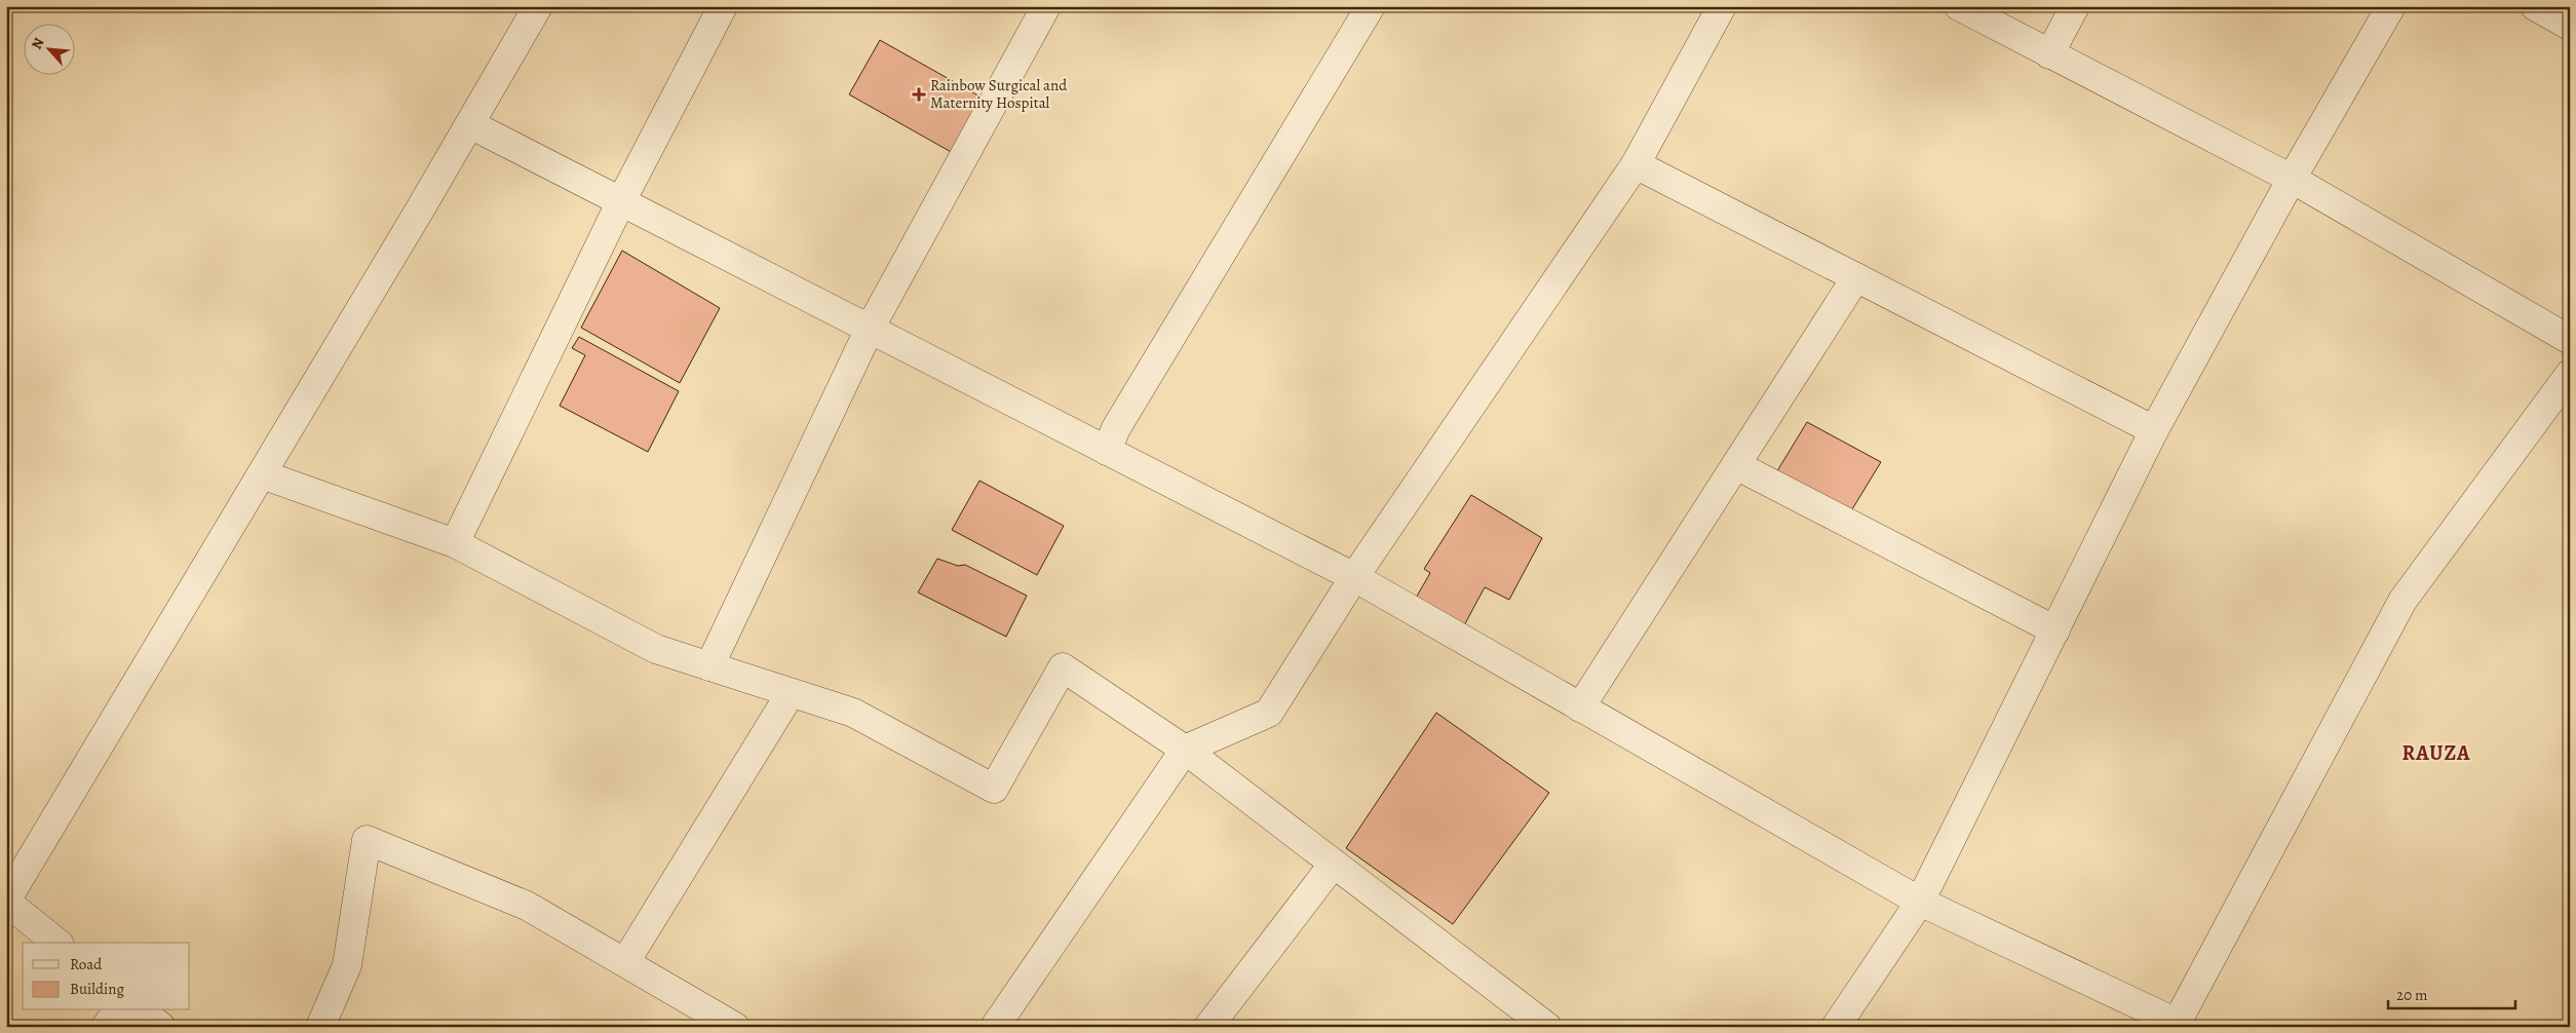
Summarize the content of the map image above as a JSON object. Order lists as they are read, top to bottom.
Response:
{
  "districts": ["RAUZA"],
  "places": {
    "health": ["Rainbow Surgical and Maternity Hospital"]
  },
  "legend": ["Road", "Building"],
  "scale_bar": "20 m",
  "north": "top left"
}
